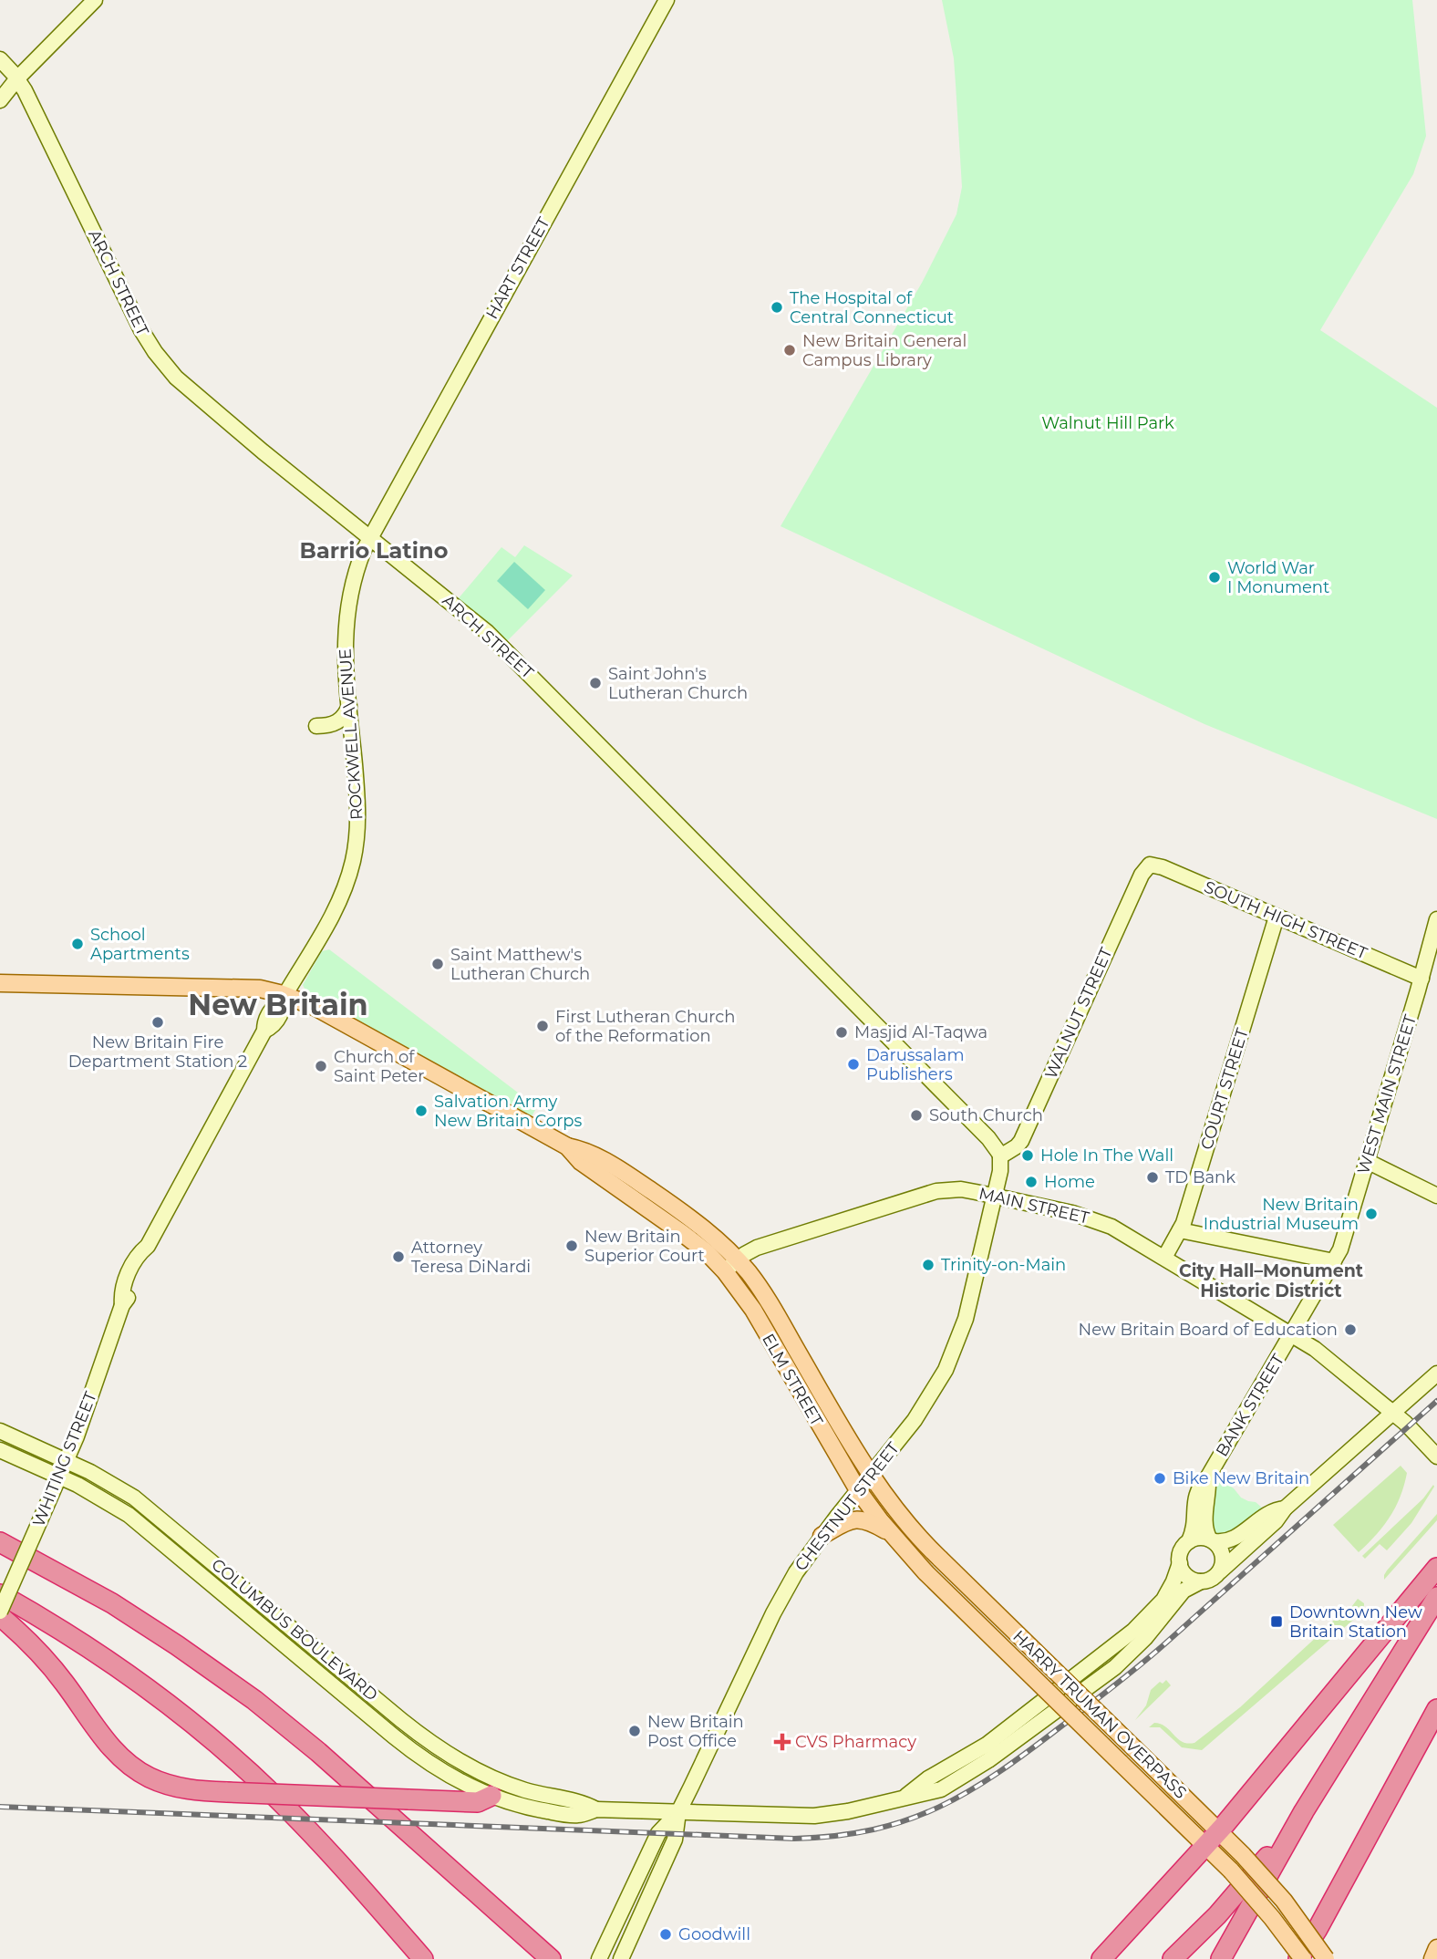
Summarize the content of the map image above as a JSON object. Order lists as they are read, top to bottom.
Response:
{
  "streets": {
    "main road": ["ELM STREET", "HARRY TRUMAN OVERPASS"],
    "street": [
      "HART STREET",
      "ARCH STREET",
      "ROCKWELL AVENUE",
      "SOUTH HIGH STREET",
      "WALNUT STREET",
      "COURT STREET",
      "WEST MAIN STREET",
      "MAIN STREET",
      "BANK STREET",
      "WHITING STREET",
      "CHESTNUT STREET",
      "COLUMBUS BOULEVARD"
    ]
  },
  "crossings": [
    ["HART STREET", "ARCH STREET"],
    ["HART STREET", "ROCKWELL AVENUE"],
    ["ARCH STREET", "ROCKWELL AVENUE"],
    ["ARCH STREET", "WALNUT STREET"],
    ["ROCKWELL AVENUE", "WHITING STREET"],
    ["SOUTH HIGH STREET", "WALNUT STREET"],
    ["SOUTH HIGH STREET", "COURT STREET"],
    ["SOUTH HIGH STREET", "WEST MAIN STREET"],
    ["COURT STREET", "MAIN STREET"],
    ["WEST MAIN STREET", "MAIN STREET"],
    ["WEST MAIN STREET", "BANK STREET"],
    ["MAIN STREET", "ELM STREET"],
    ["MAIN STREET", "BANK STREET"],
    ["MAIN STREET", "CHESTNUT STREET"],
    ["ELM STREET", "CHESTNUT STREET"],
    ["ELM STREET", "HARRY TRUMAN OVERPASS"],
    ["BANK STREET", "COLUMBUS BOULEVARD"],
    ["WHITING STREET", "COLUMBUS BOULEVARD"],
    ["CHESTNUT STREET", "COLUMBUS BOULEVARD"],
    ["CHESTNUT STREET", "HARRY TRUMAN OVERPASS"]
  ],
  "districts": ["Barrio Latino", "New Britain", "City Hall–Monument Historic District"],
  "parks": ["Walnut Hill Park"],
  "places": {
    "other": [
      "The Hospital of Central Connecticut",
      "New Britain General Campus Library",
      "World War I Monument",
      "Saint John's Lutheran Church",
      "School Apartments",
      "Saint Matthew's Lutheran Church",
      "New Britain Fire Department Station 2",
      "First Lutheran Church of the Reformation",
      "Masjid Al-Taqwa",
      "Darussalam Publishers",
      "Church of Saint Peter",
      "Salvation Army New Britain Corps",
      "South Church",
      "Hole In The Wall",
      "TD Bank",
      "Home",
      "New Britain Industrial Museum",
      "New Britain Superior Court",
      "Attorney Teresa DiNardi",
      "Trinity-on-Main",
      "New Britain Board of Education",
      "Bike New Britain",
      "New Britain Post Office",
      "Goodwill"
    ],
    "transit": ["Downtown New Britain Station"],
    "health": ["CVS Pharmacy"]
  }
}
